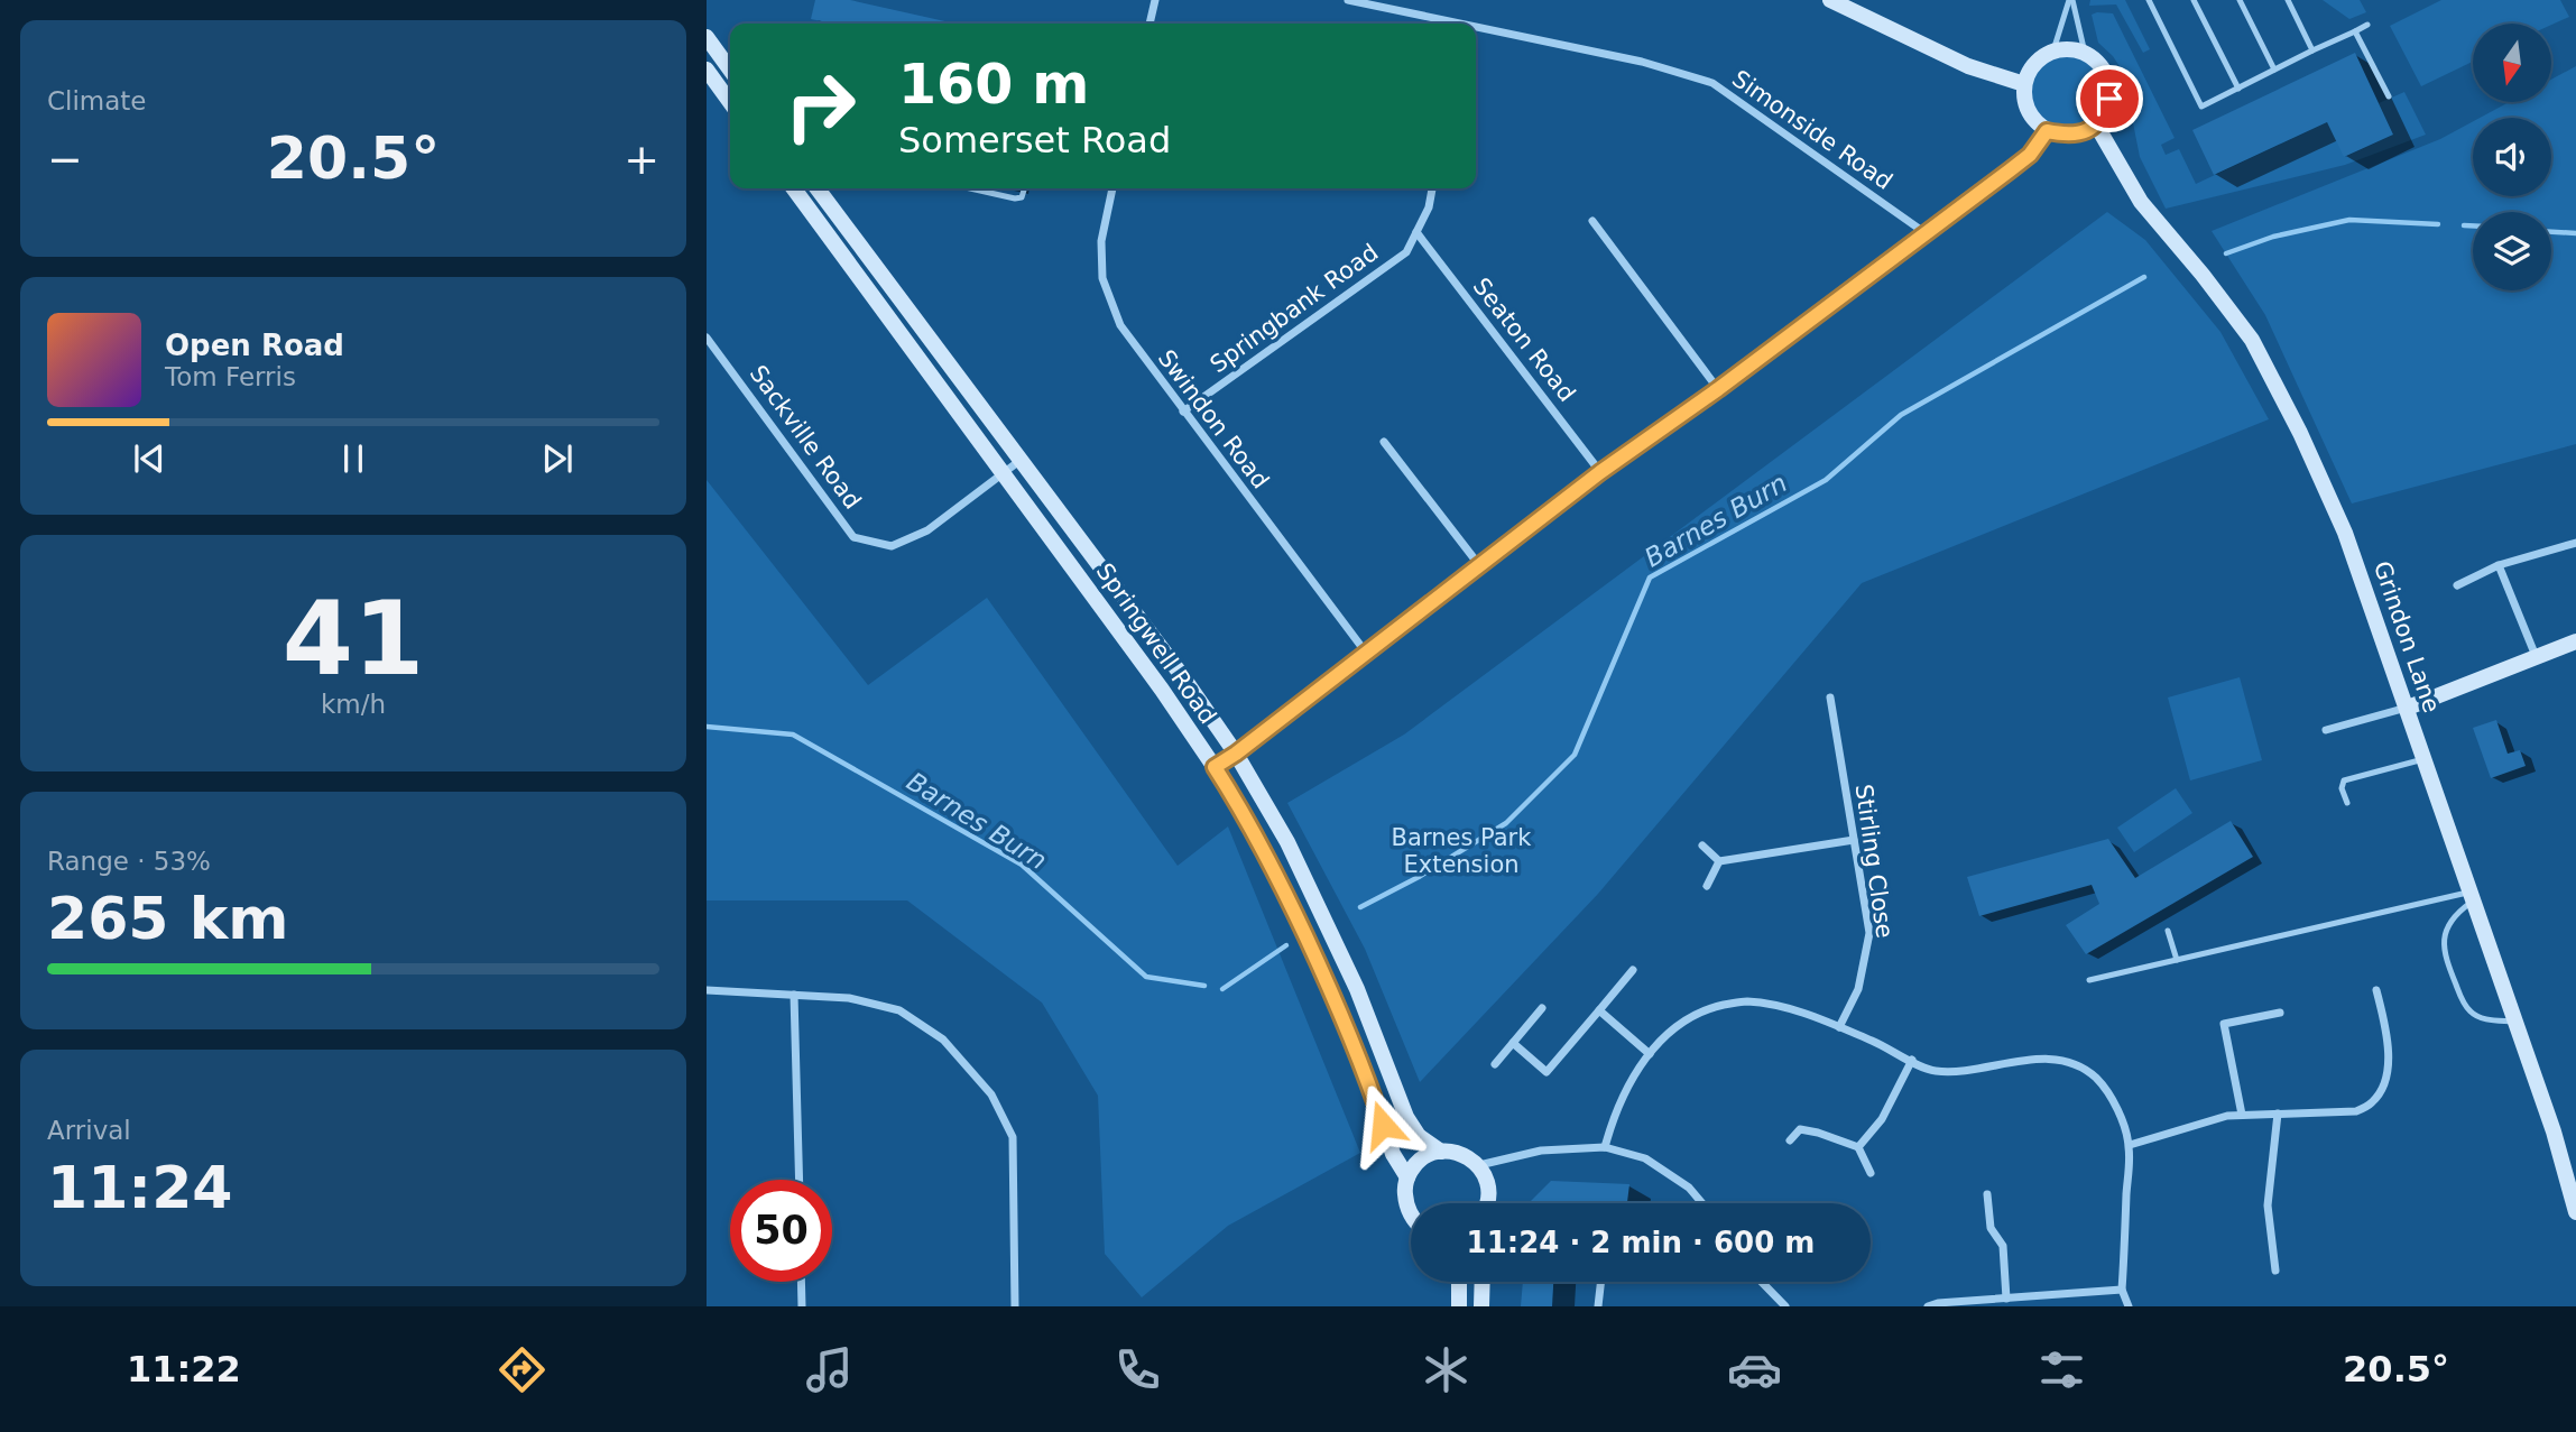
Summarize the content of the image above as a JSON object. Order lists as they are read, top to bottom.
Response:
{
  "streets": {
    "street": [
      "Simonside Road",
      "Springbank Road",
      "Seaton Road",
      "Swindon Road",
      "Sackville Road",
      "Grindon Lane",
      "Springwell Road",
      "Stirling Close"
    ]
  },
  "crossings": [
    ["Springbank Road", "Seaton Road"],
    ["Springbank Road", "Swindon Road"],
    ["Sackville Road", "Springwell Road"]
  ],
  "water": ["Barnes Burn"],
  "parks": ["Barnes Park Extension"],
  "north": "bottom",
  "page": {
    "tile": [
      "Climate",
      ["41", "km/h"],
      ["Range · 53%", "265 km"],
      ["Arrival", "11:24"]
    ],
    "turn": ["160 m", "Somerset Road"],
    "heat": ["−", "20.5°", "+"],
    "song": ["Open Road", "Tom Ferris"],
    "limit": "50",
    "trip": "11:24 · 2 min · 600 m",
    "tabs": ["11:22", "20.5°"]
  }
}
